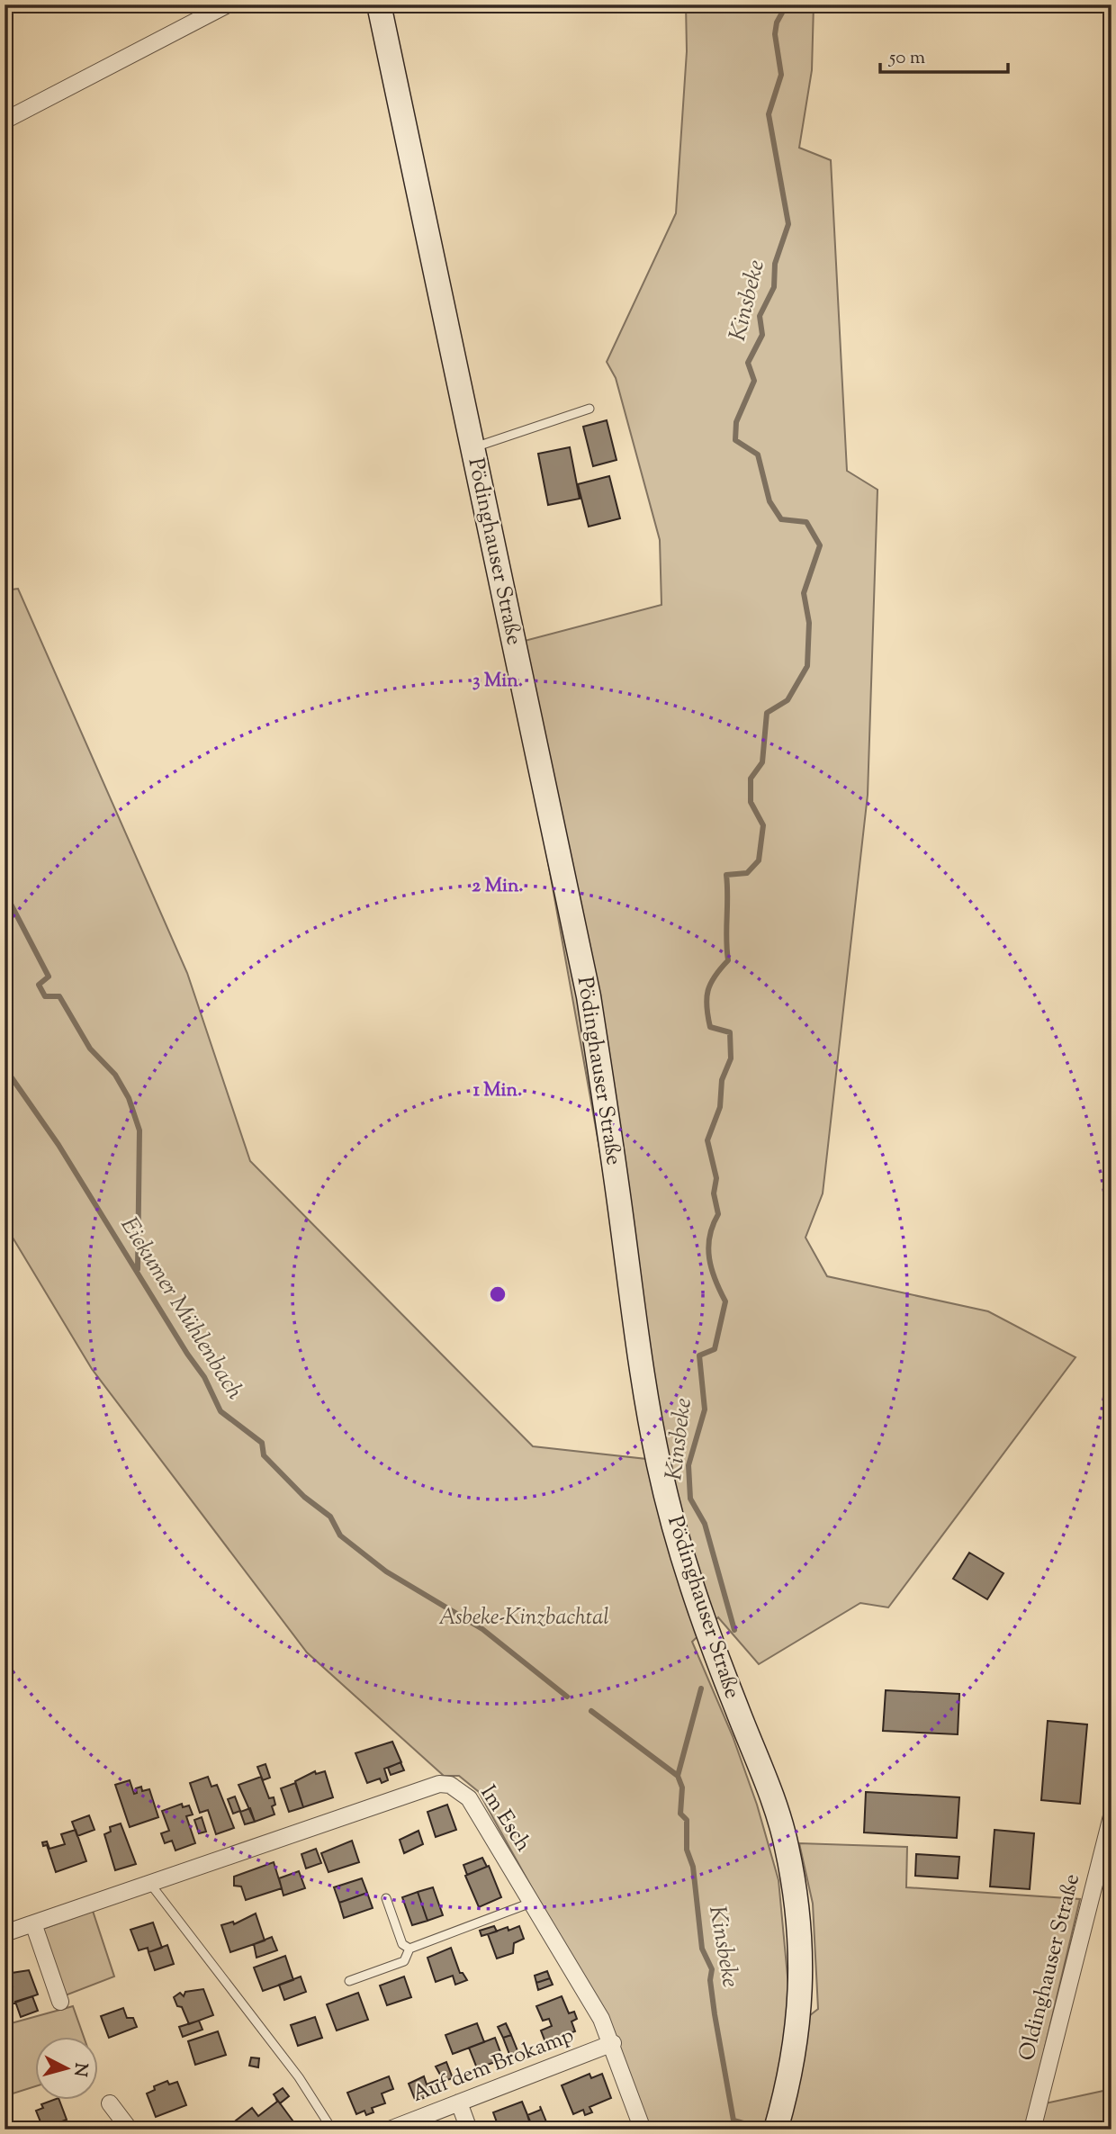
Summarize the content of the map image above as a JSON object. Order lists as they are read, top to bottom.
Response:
{
  "streets": {
    "street": [
      "Pödinghauser Straße",
      "Im Esch",
      "Oldinghauser Straße",
      "Auf dem Brokamp"
    ]
  },
  "crossings": [
    ["Im Esch", "Auf dem Brokamp"]
  ],
  "water": ["Kinsbeke", "Eickumer Mühlenbach"],
  "parks": ["Asbeke-Kinzbachtal"],
  "scale_bar": "50 m",
  "north": "right",
  "rings": ["3 Min.", "2 Min.", "1 Min."]
}
